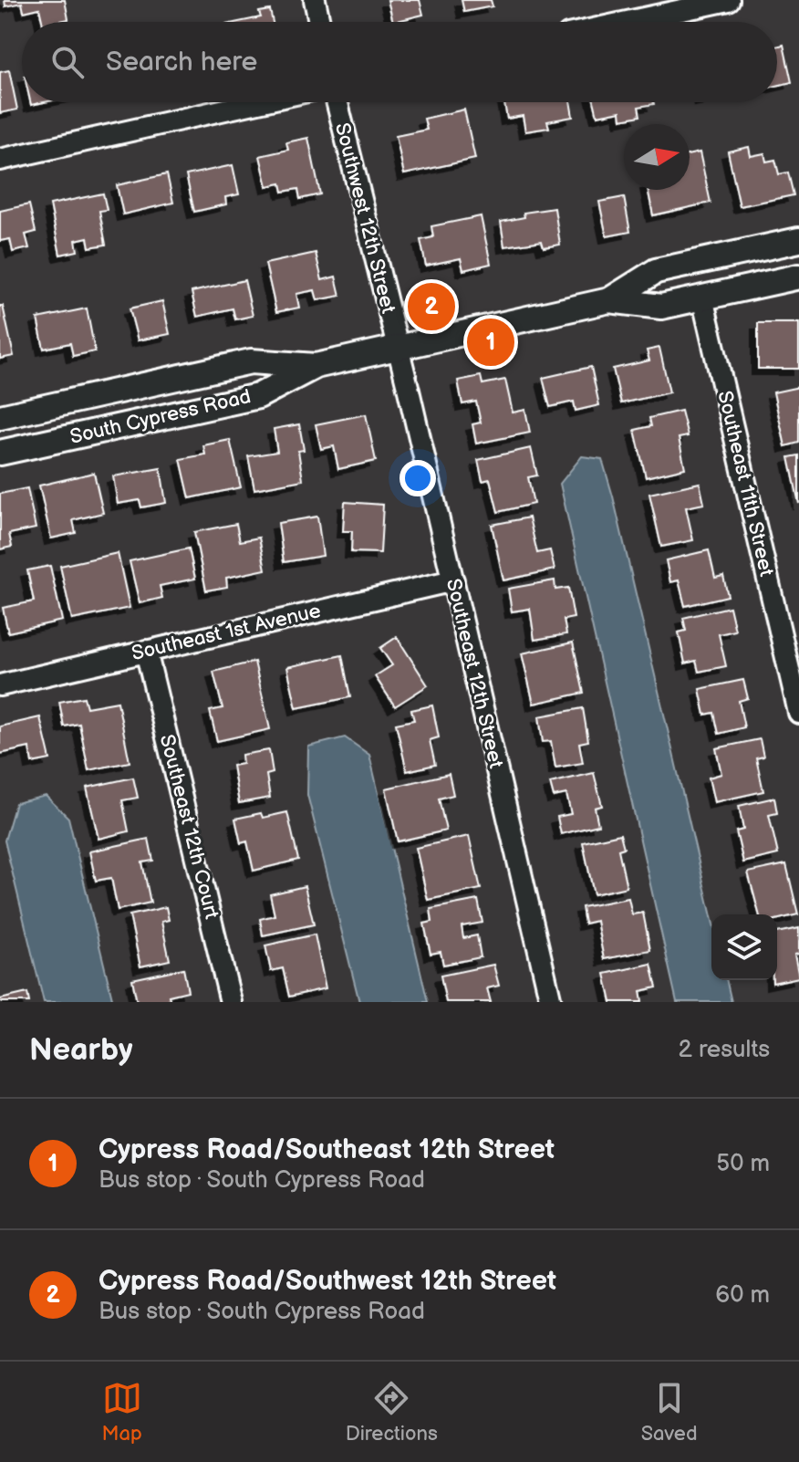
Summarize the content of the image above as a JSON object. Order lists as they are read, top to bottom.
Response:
{
  "streets": {
    "street": [
      "Southwest 12th Street",
      "South Cypress Road",
      "Southeast 11th Street",
      "Southeast 1st Avenue",
      "Southeast 12th Street",
      "Southeast 12th Court"
    ]
  },
  "crossings": [
    ["Southwest 12th Street", "South Cypress Road"],
    ["Southwest 12th Street", "Southeast 12th Street"],
    ["South Cypress Road", "Southeast 11th Street"],
    ["South Cypress Road", "Southeast 12th Street"],
    ["Southeast 1st Avenue", "Southeast 12th Street"],
    ["Southeast 1st Avenue", "Southeast 12th Court"]
  ],
  "north": "right",
  "page": {
    "search": "Search here",
    "pins": ["2", "1"],
    "heading": ["Nearby", "2 results"],
    "list": [
      {
        "mark": "1",
        "name": "Cypress Road/Southeast 12th Street",
        "note": "Bus stop · South Cypress Road",
        "value": "50 m"
      },
      {
        "mark": "2",
        "name": "Cypress Road/Southwest 12th Street",
        "note": "Bus stop · South Cypress Road",
        "value": "60 m"
      }
    ],
    "nav": ["Map", "Directions", "Saved"]
  }
}
